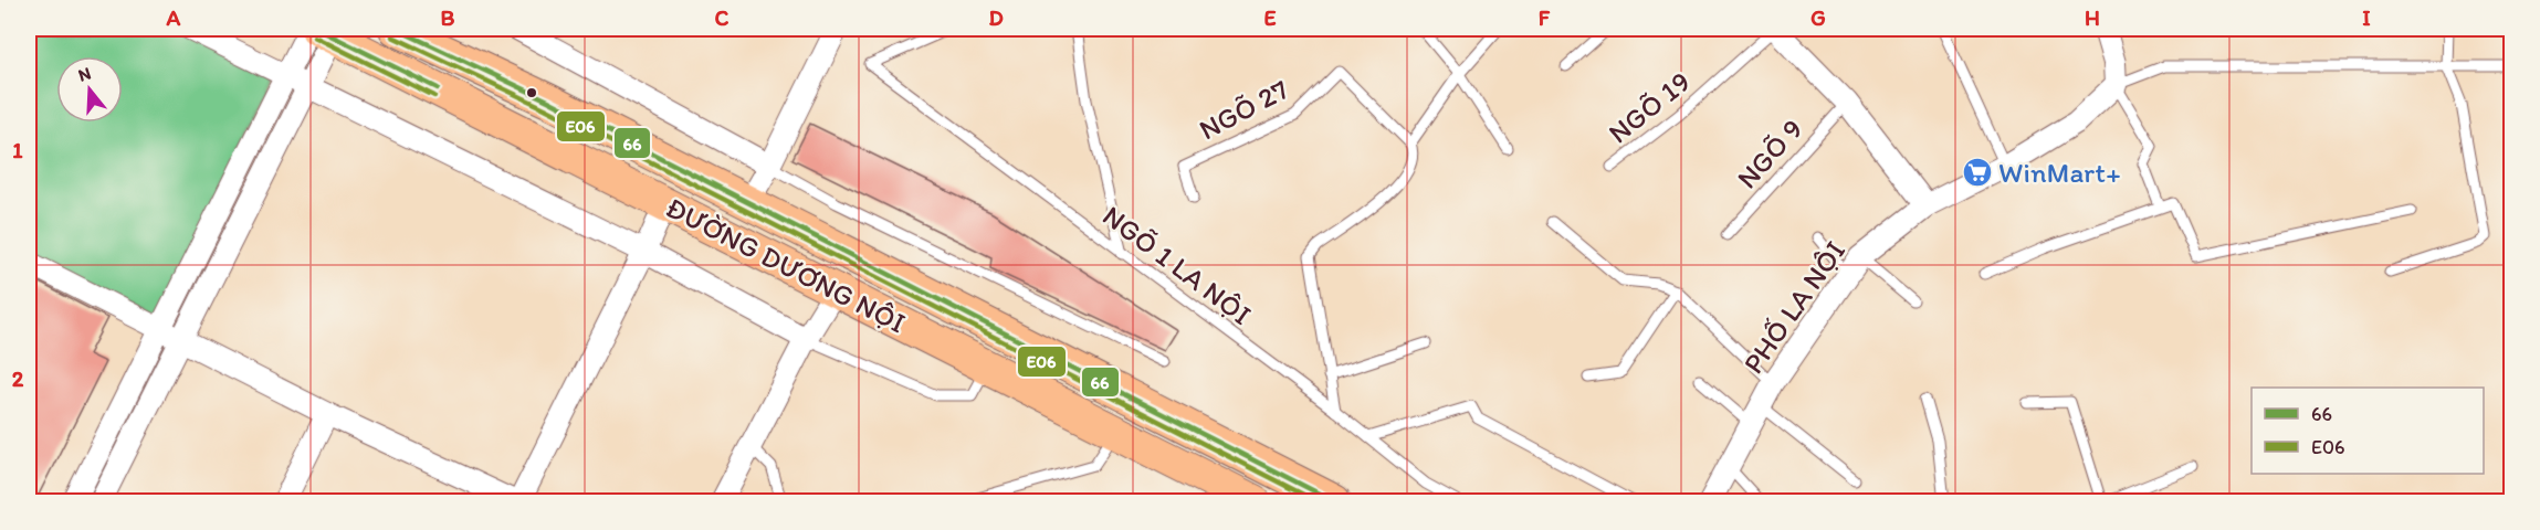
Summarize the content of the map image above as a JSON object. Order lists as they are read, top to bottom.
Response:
{
  "streets": {
    "main road": ["ĐƯỜNG DƯƠNG NỘI"],
    "street": ["PHỐ LA NỘI"],
    "lane": [
      "NGÕ 19",
      "NGÕ 27",
      "NGÕ 9",
      "NGÕ 1 LA NỘI"
    ]
  },
  "places": {
    "supermarket": ["WinMart+"]
  },
  "lines": ["transit line 66", "transit line E06"],
  "legend": ["66", "E06"],
  "north": "top",
  "grid": {
    "columns": [
      "A",
      "B",
      "C",
      "D",
      "E",
      "F",
      "G",
      "H",
      "I"
    ],
    "rows": ["1", "2"]
  }
}
